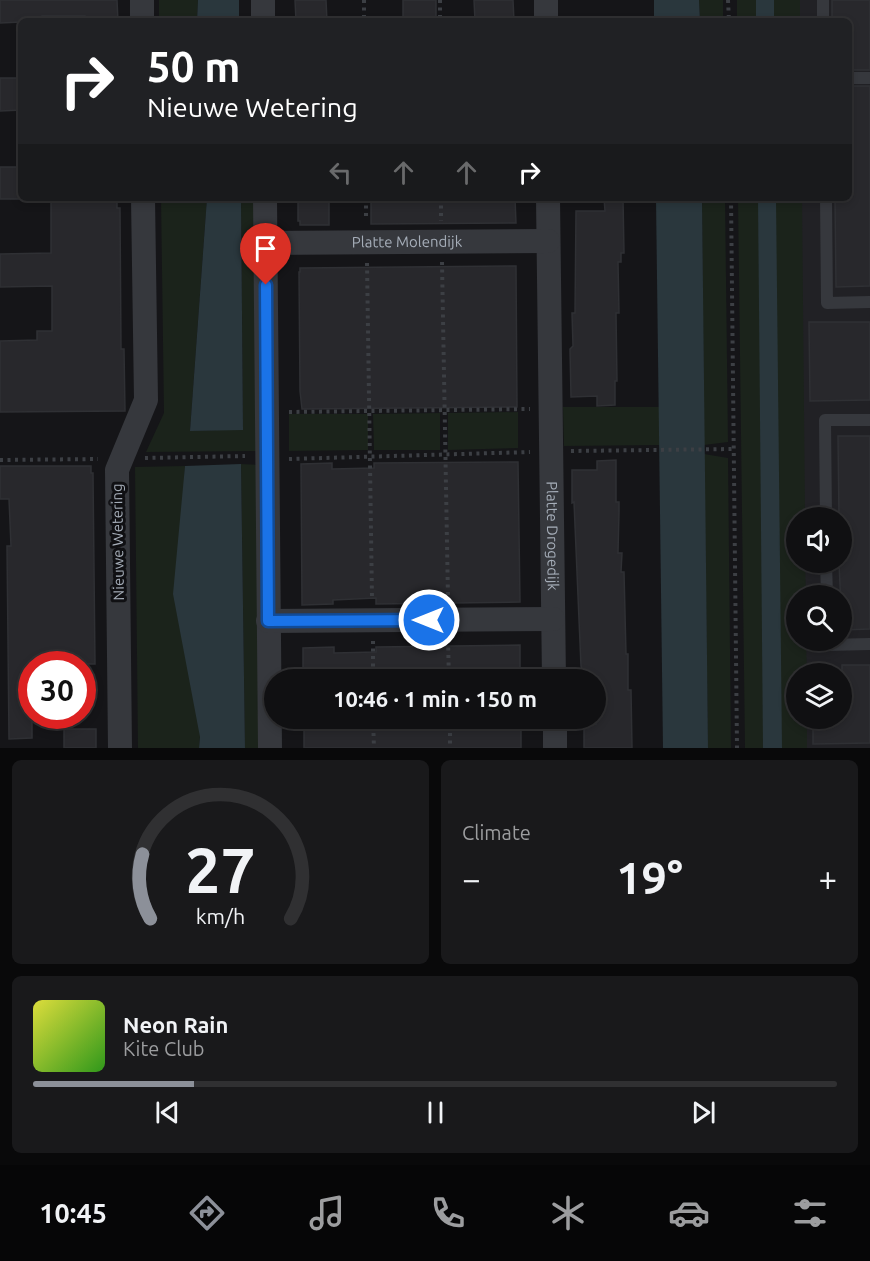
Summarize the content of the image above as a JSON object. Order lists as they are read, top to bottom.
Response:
{
  "streets": {
    "street": ["Platte Molendijk", "Platte Drogedijk", "Nieuwe Wetering"]
  },
  "page": {
    "turn": ["50 m", "Nieuwe Wetering"],
    "limit": "30",
    "trip": "10:46 · 1 min · 150 m",
    "tile": "Climate",
    "heat": ["−", "19°", "+"],
    "song": ["Neon Rain", "Kite Club"],
    "tabs": "10:45",
    "gauge": ["27", "km/h"]
  }
}
